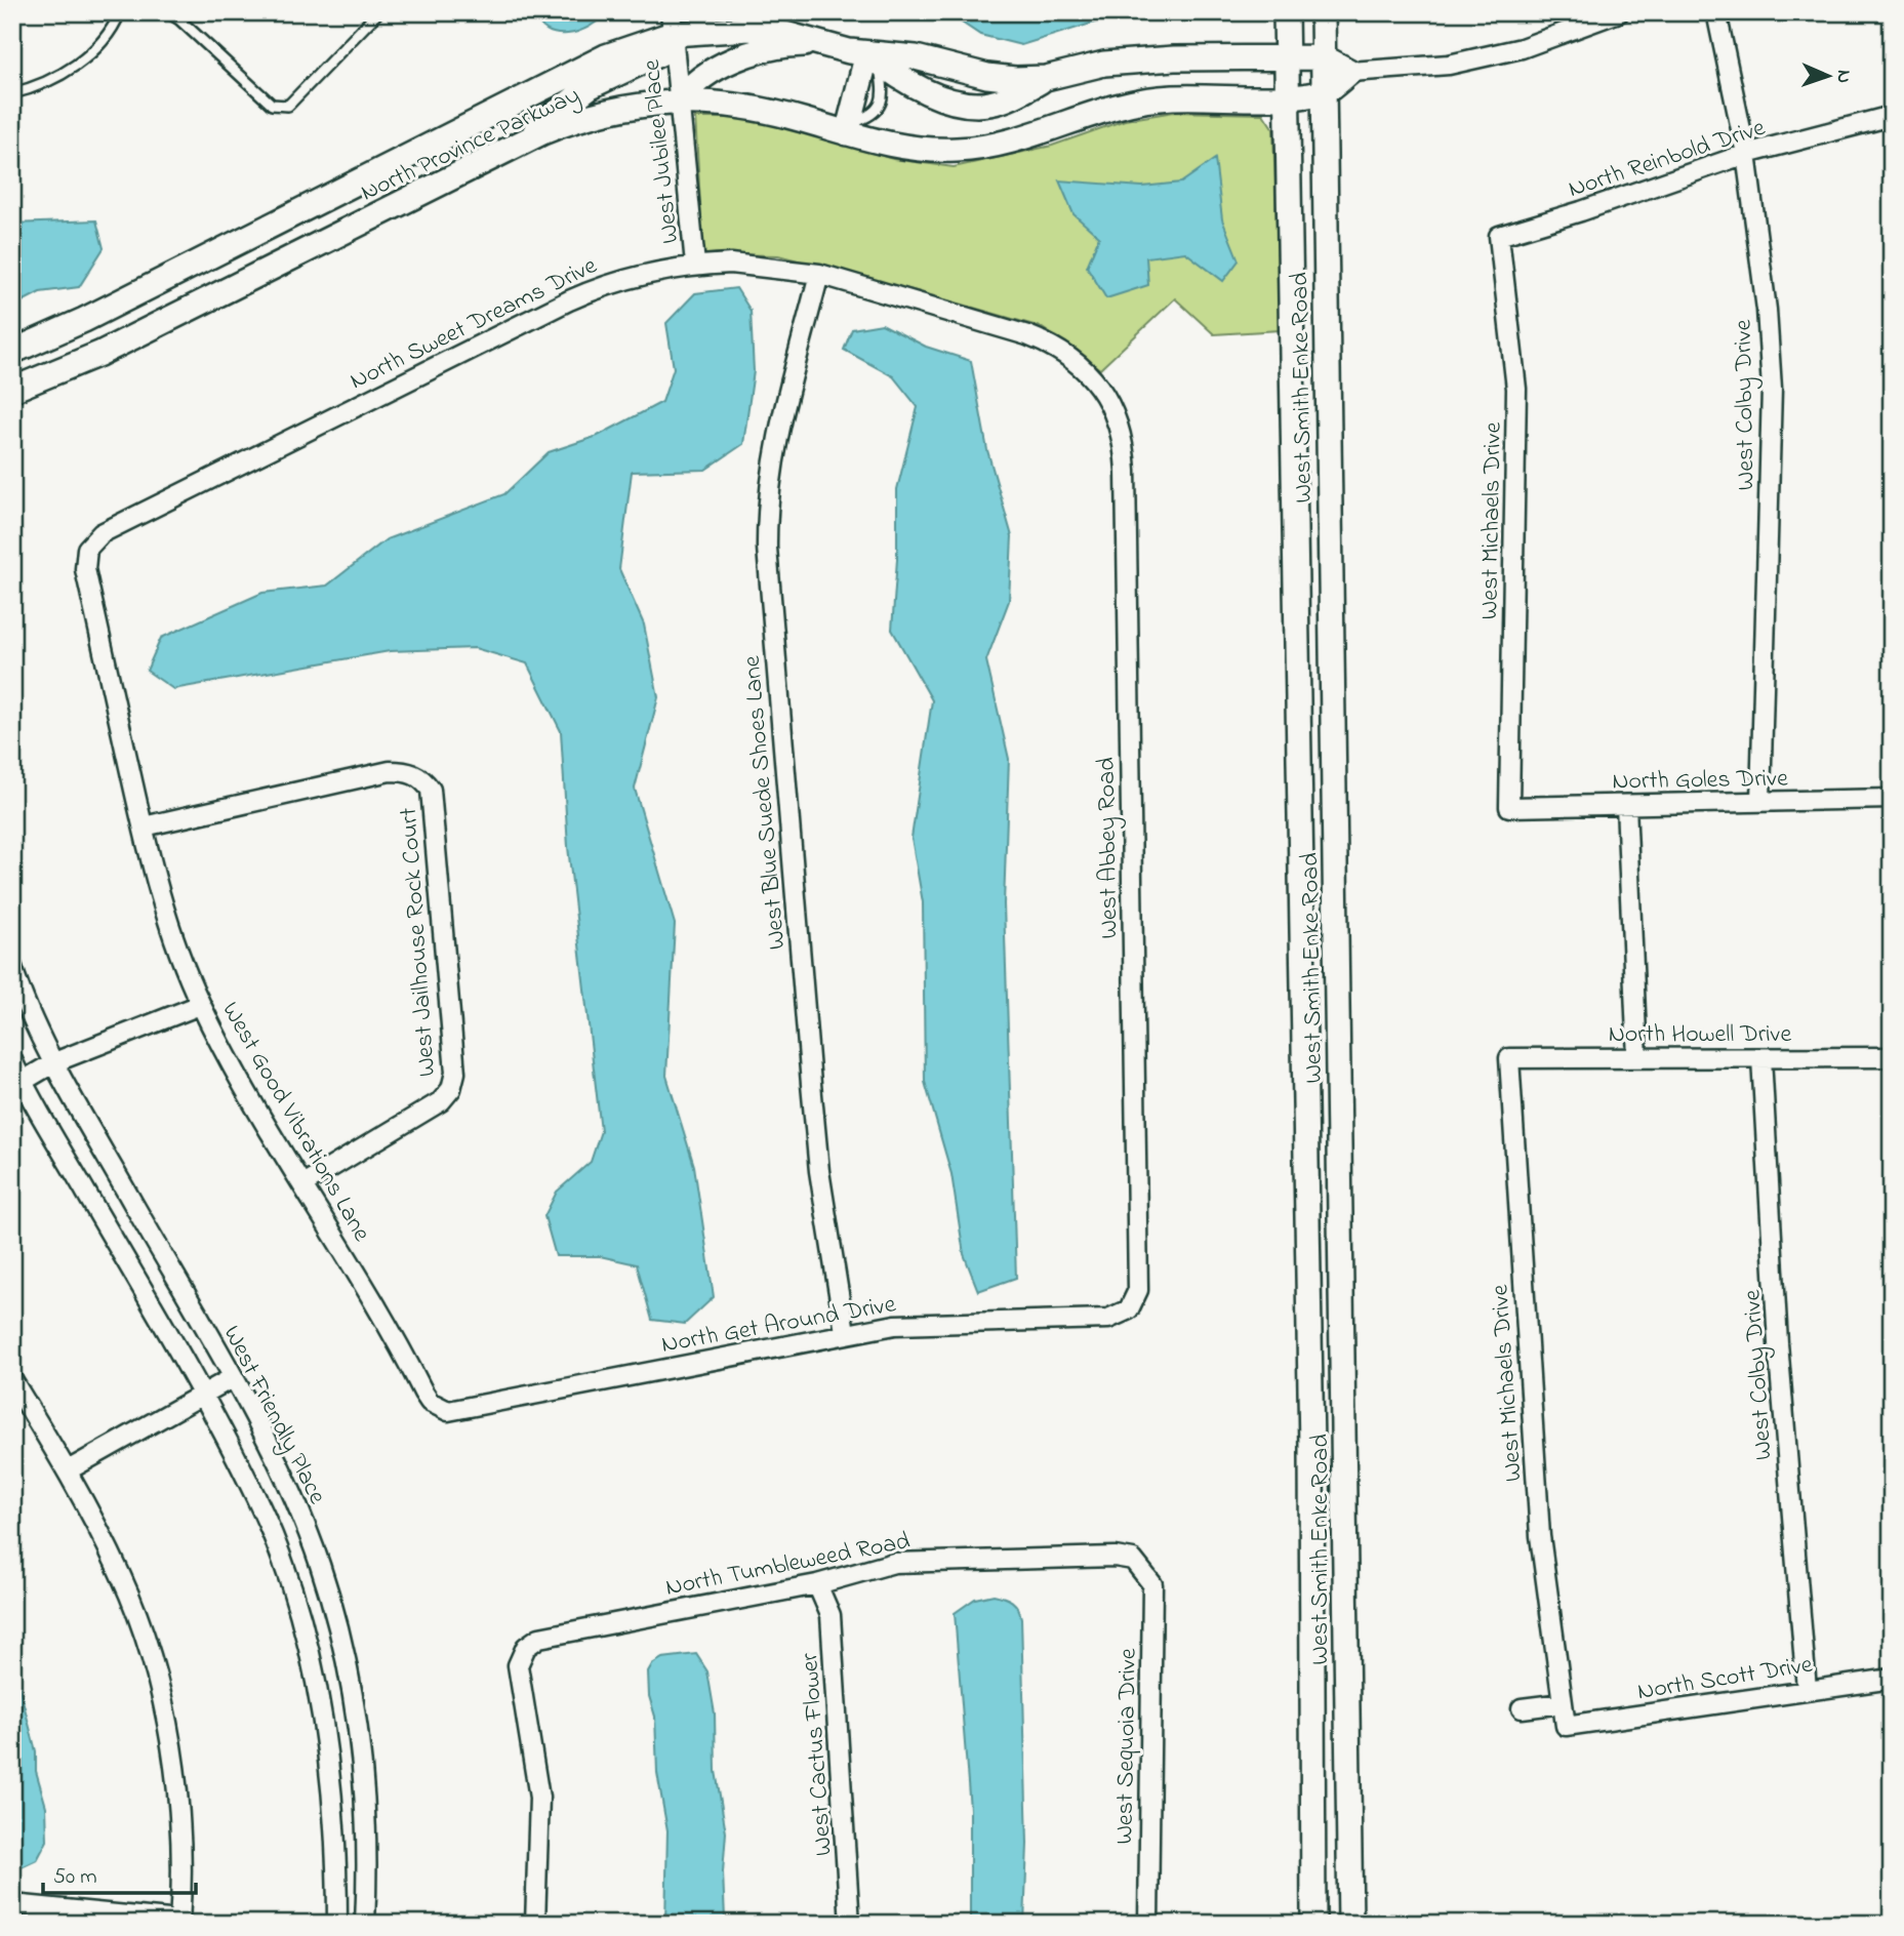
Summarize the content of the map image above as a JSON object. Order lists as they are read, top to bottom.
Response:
{
  "streets": {
    "street": [
      "North Province Parkway",
      "West Jubilee Place",
      "North Reinbold Drive",
      "North Sweet Dreams Drive",
      "West Smith Enke Road",
      "West Colby Drive",
      "West Michaels Drive",
      "North Goles Drive",
      "West Blue Suede Shoes Lane",
      "West Abbey Road",
      "West Jailhouse Rock Court",
      "North Howell Drive",
      "West Good Vibrations Lane",
      "North Get Around Drive",
      "West Friendly Place",
      "North Tumbleweed Road",
      "North Scott Drive",
      "West Sequoia Drive",
      "West Cactus Flower"
    ]
  },
  "crossings": [
    ["North Province Parkway", "West Jubilee Place"],
    ["North Province Parkway", "West Smith Enke Road"],
    ["West Jubilee Place", "North Sweet Dreams Drive"],
    ["North Reinbold Drive", "West Colby Drive"],
    ["North Reinbold Drive", "West Michaels Drive"],
    ["North Sweet Dreams Drive", "West Blue Suede Shoes Lane"],
    ["North Sweet Dreams Drive", "West Abbey Road"],
    ["North Sweet Dreams Drive", "West Good Vibrations Lane"],
    ["West Colby Drive", "North Goles Drive"],
    ["West Colby Drive", "North Howell Drive"],
    ["West Colby Drive", "North Scott Drive"],
    ["West Michaels Drive", "North Goles Drive"],
    ["West Michaels Drive", "North Howell Drive"],
    ["West Michaels Drive", "North Scott Drive"],
    ["West Blue Suede Shoes Lane", "North Get Around Drive"],
    ["West Abbey Road", "North Get Around Drive"],
    ["West Jailhouse Rock Court", "West Good Vibrations Lane"],
    ["West Good Vibrations Lane", "North Get Around Drive"],
    ["North Tumbleweed Road", "West Sequoia Drive"],
    ["North Tumbleweed Road", "West Cactus Flower"]
  ],
  "scale_bar": "50 m",
  "north": "right"
}
